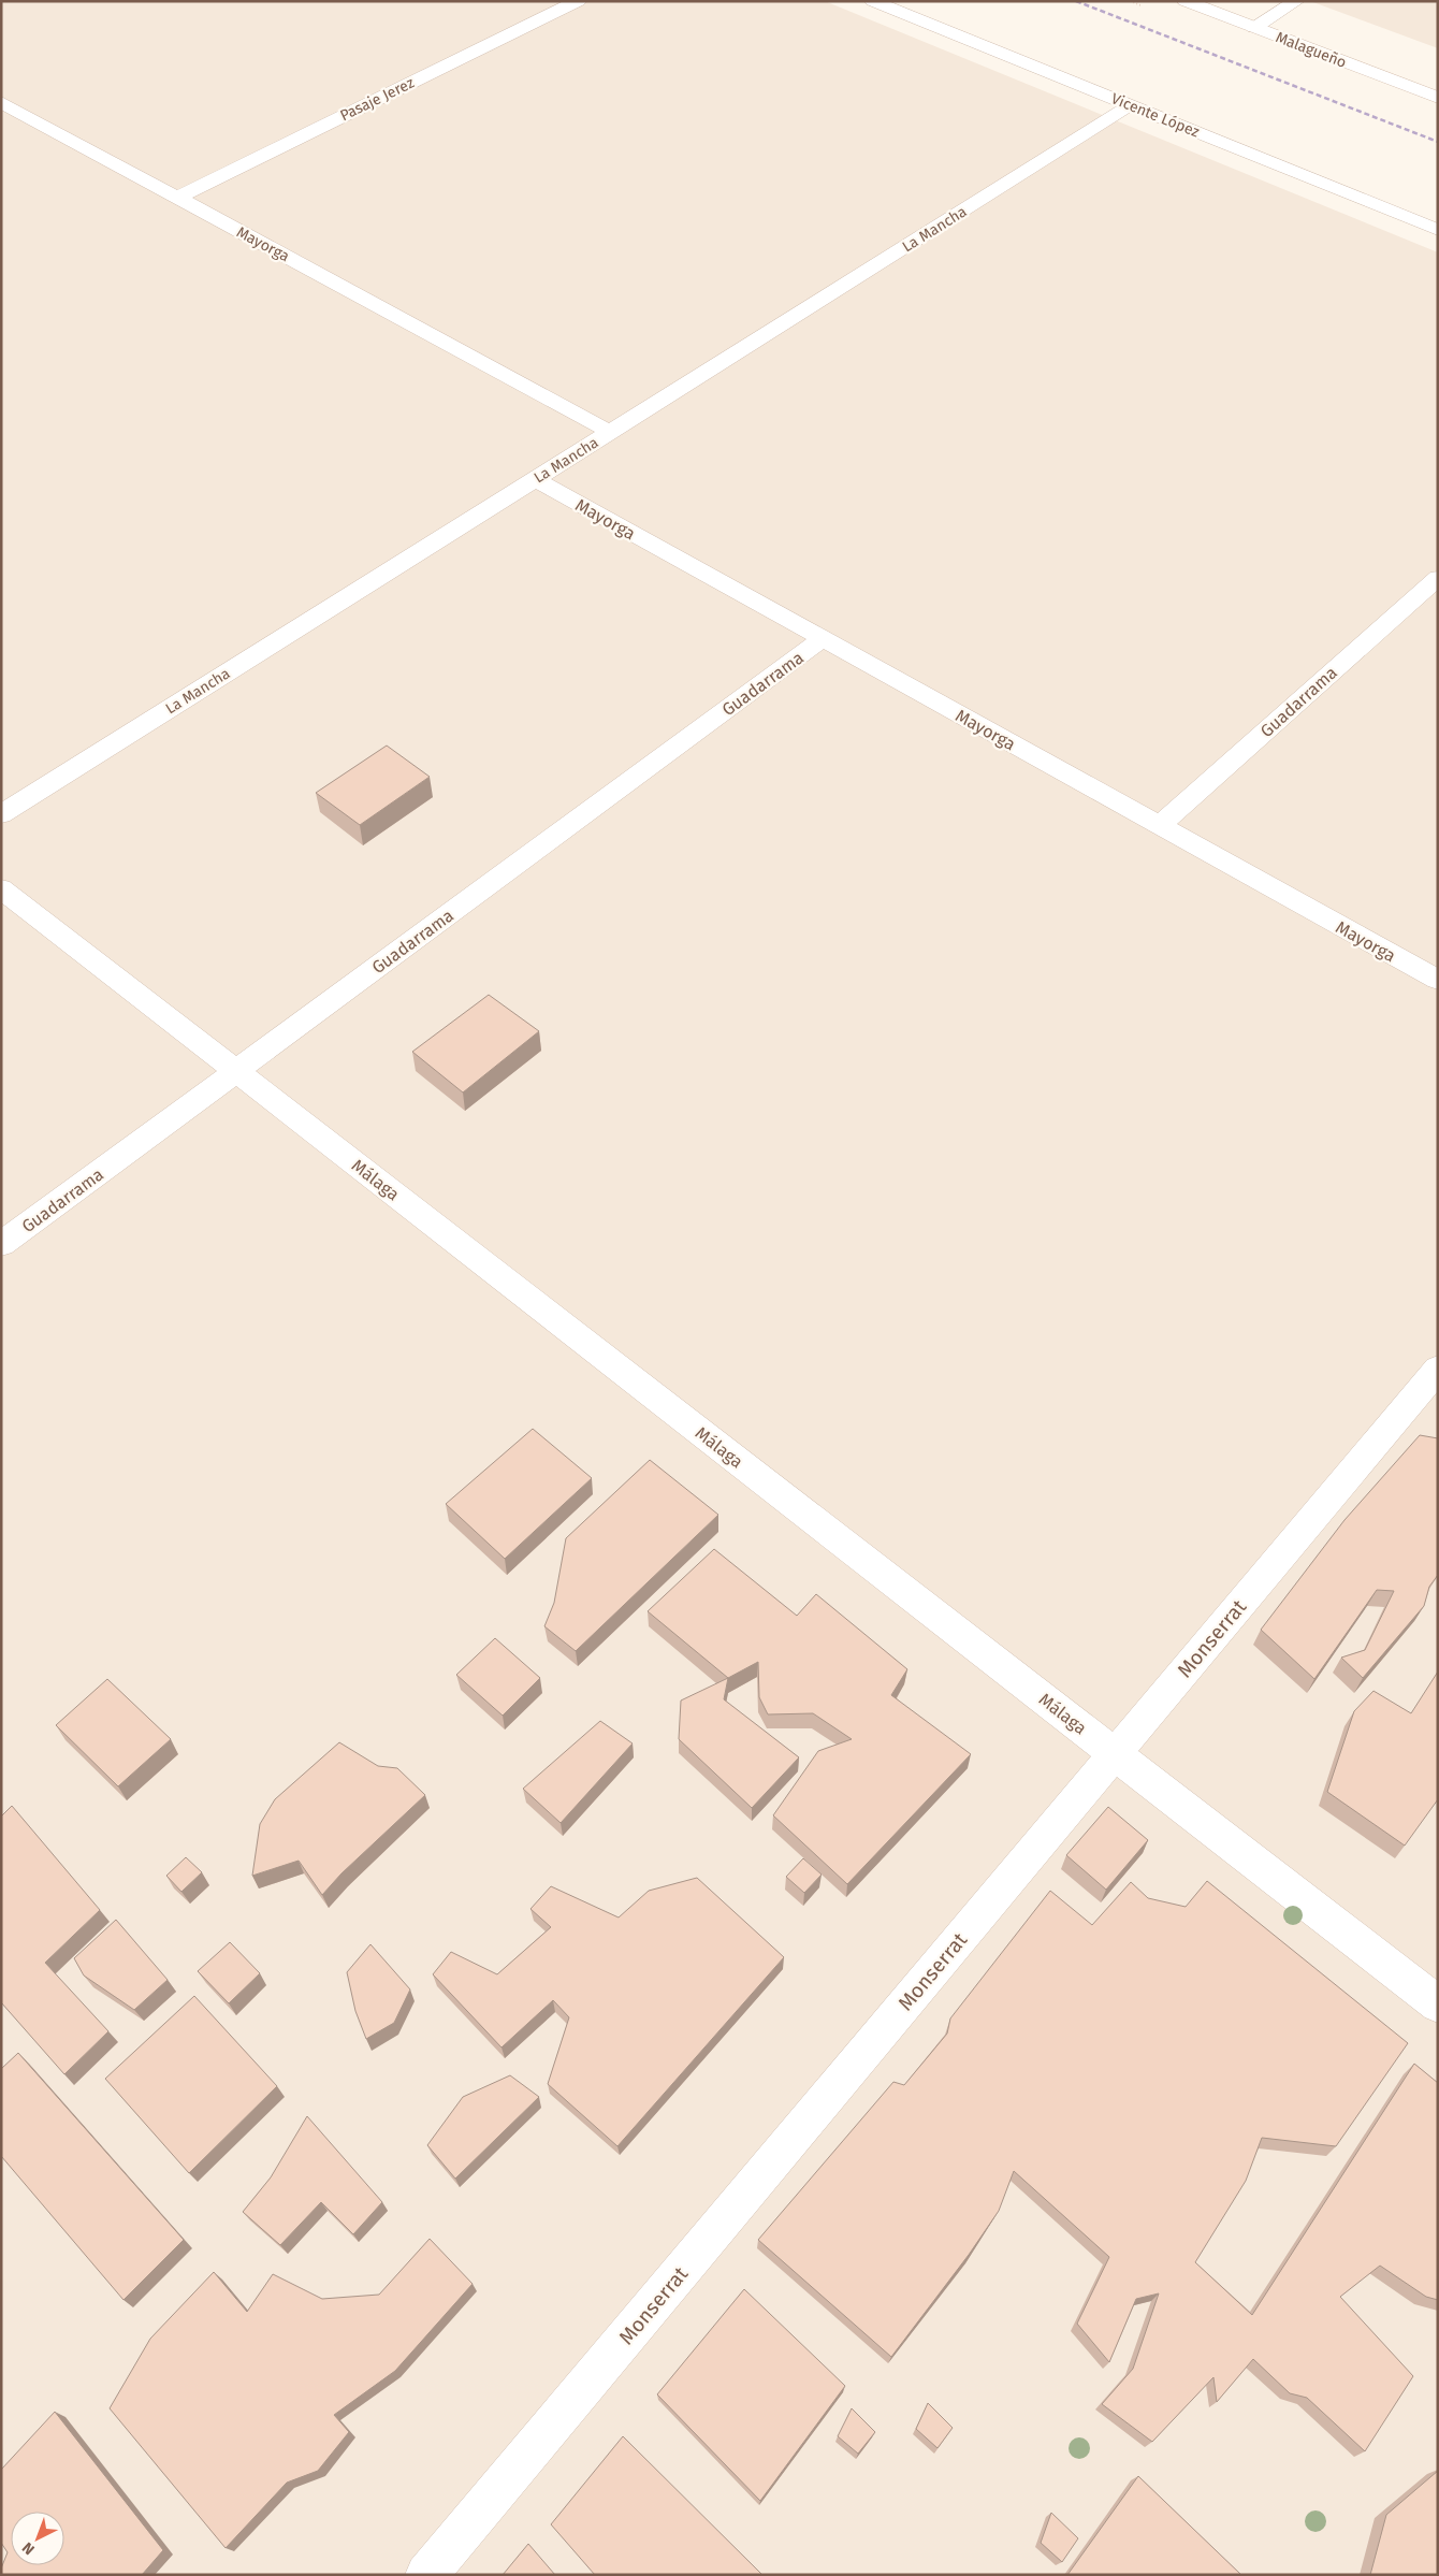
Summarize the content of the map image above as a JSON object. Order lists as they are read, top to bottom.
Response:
{
  "streets": {
    "street": [
      "Malagueño",
      "Pasaje Jerez",
      "Vicente López",
      "La Mancha",
      "Mayorga",
      "Guadarrama",
      "Málaga",
      "Monserrat"
    ]
  },
  "crossings": [
    ["Pasaje Jerez", "Mayorga"],
    ["Vicente López", "La Mancha"],
    ["La Mancha", "Mayorga"],
    ["Mayorga", "Guadarrama"],
    ["Guadarrama", "Málaga"],
    ["Málaga", "Monserrat"]
  ],
  "north": "bottom left"
}
